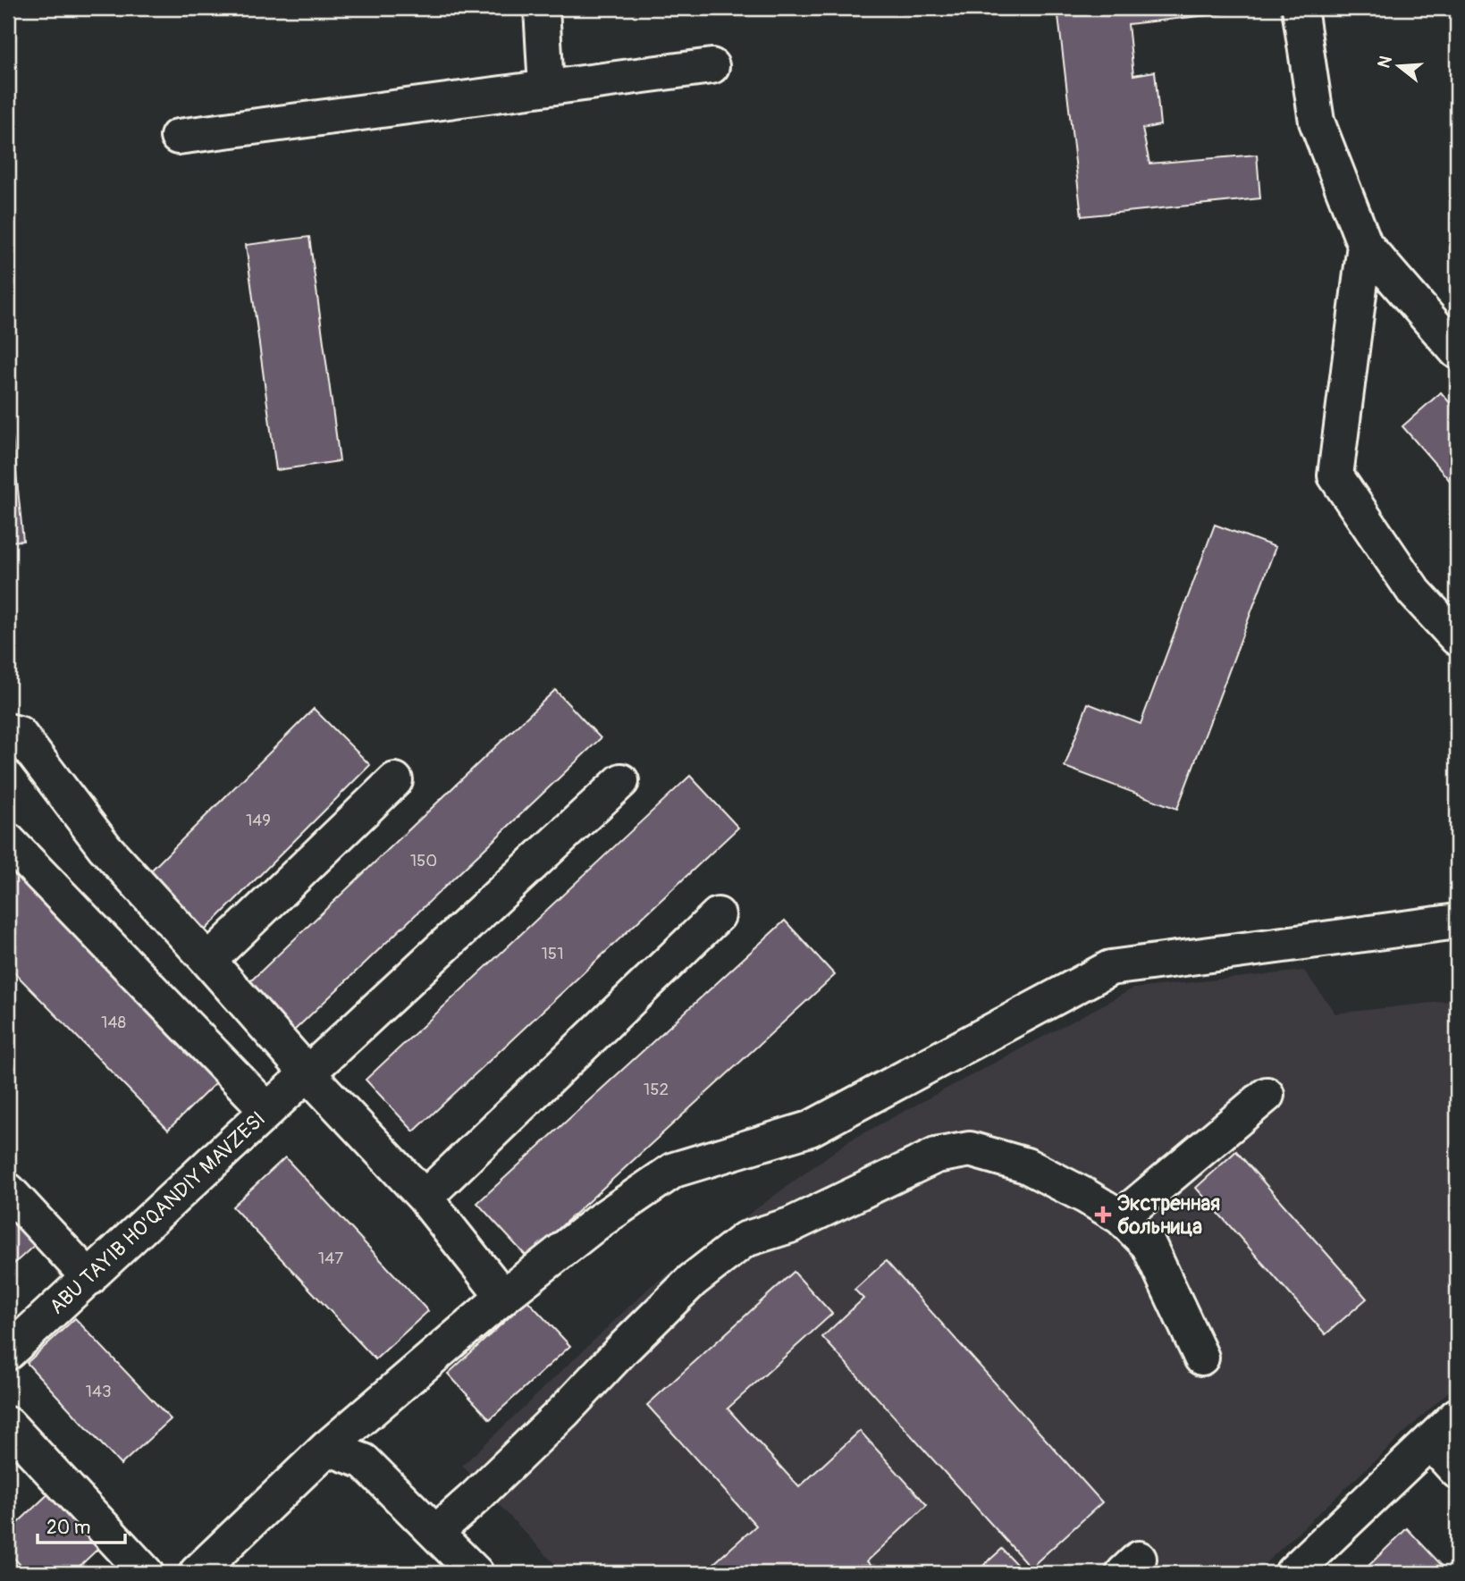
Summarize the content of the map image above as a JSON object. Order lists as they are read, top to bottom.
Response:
{
  "streets": {
    "street": ["ABU TAYIB HO'QANDIY MAVZESI"]
  },
  "places": {
    "health": ["Экстренная больница"]
  },
  "house_numbers": [
    "149",
    "150",
    "151",
    "148",
    "152",
    "147",
    "143"
  ],
  "scale_bar": "20 m",
  "north": "left"
}
